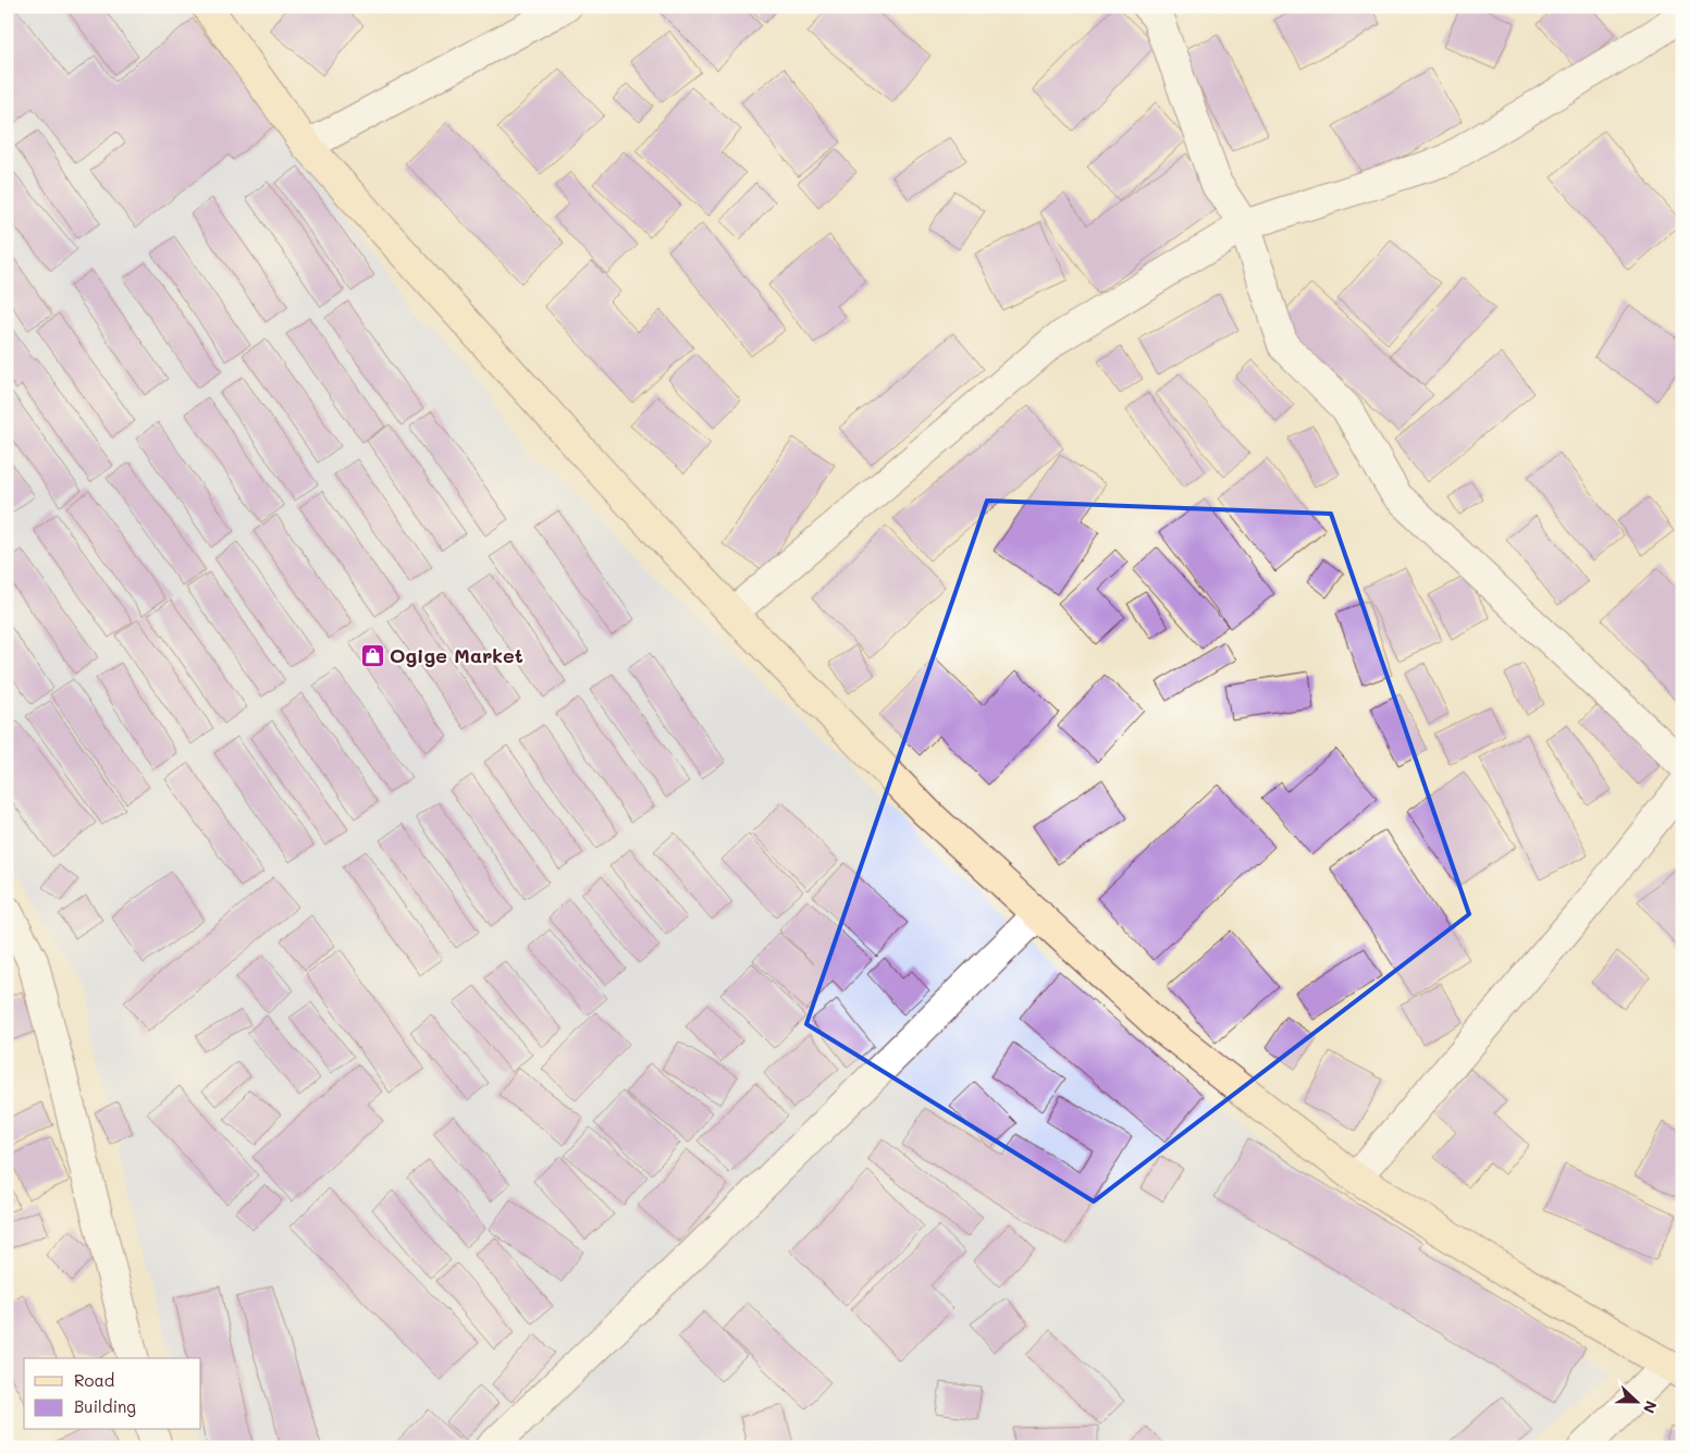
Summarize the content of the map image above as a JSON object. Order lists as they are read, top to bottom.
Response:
{
  "places": {
    "shop": ["Ogige Market"]
  },
  "legend": ["Road", "Building"],
  "north": "right"
}
